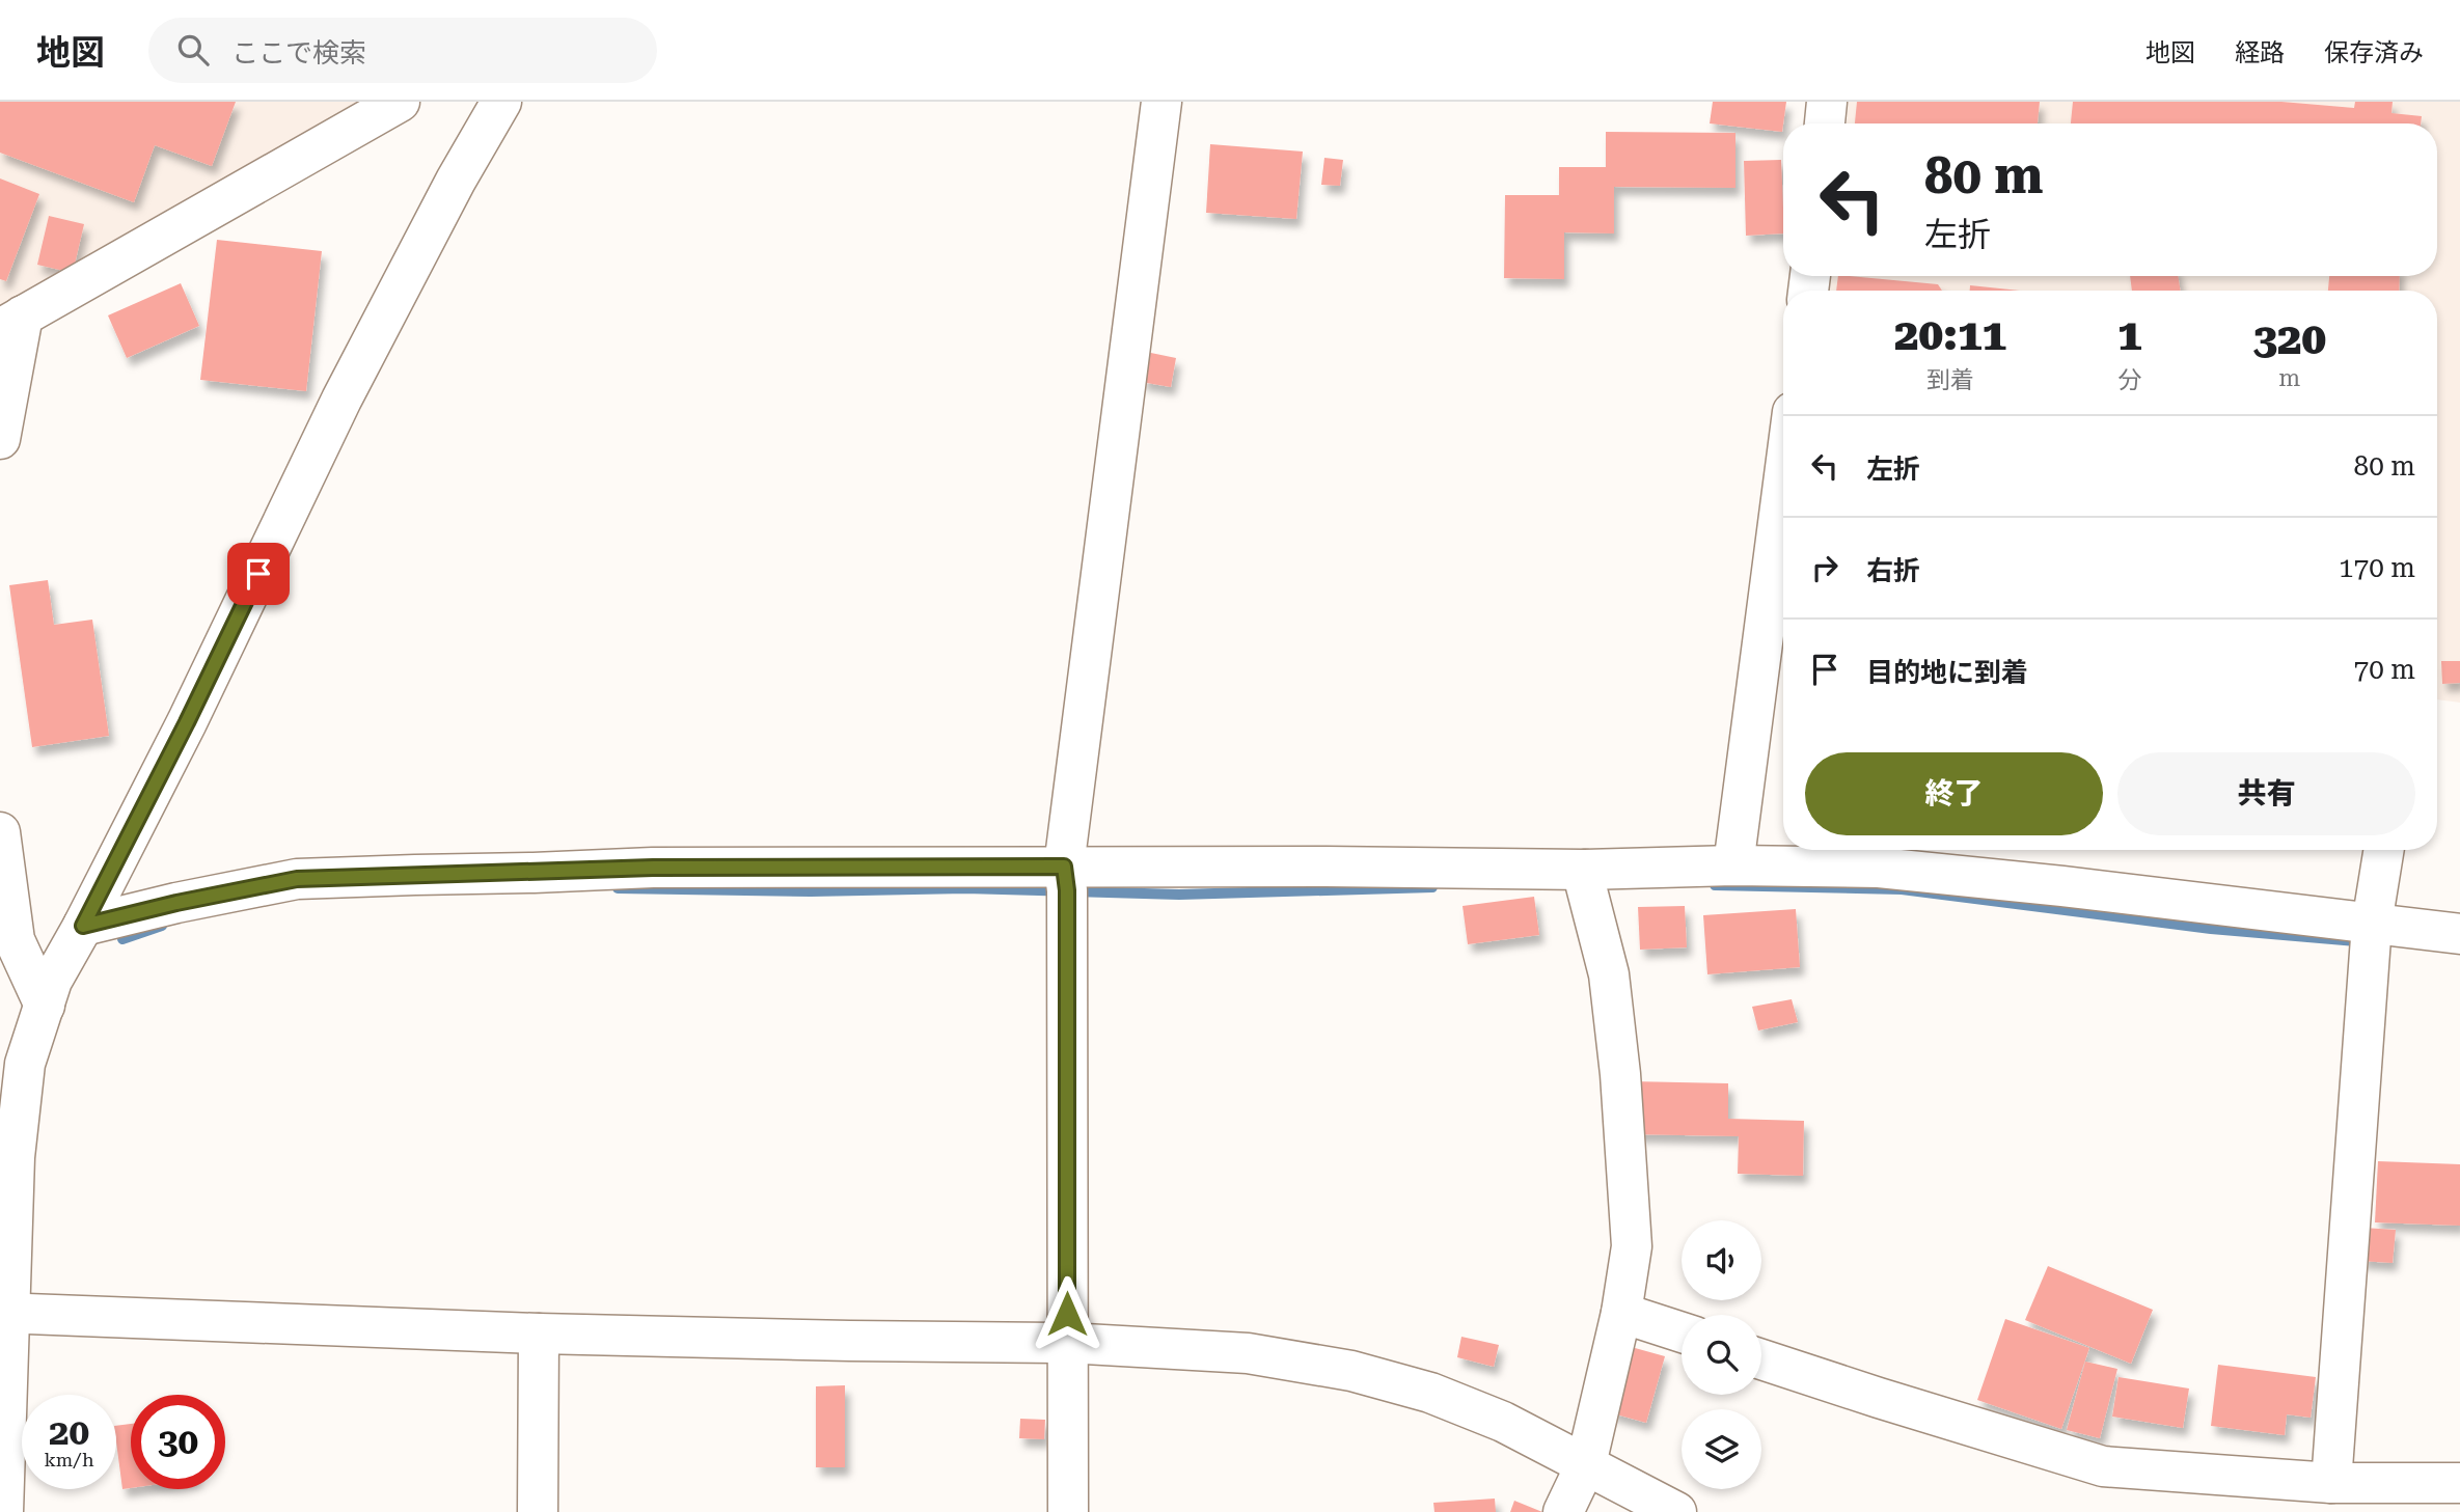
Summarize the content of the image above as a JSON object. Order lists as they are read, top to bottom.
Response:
{
  "page": {
    "header": "地図",
    "search": "ここで検索",
    "nav": ["地図", "経路", "保存済み"],
    "turn": ["80 m", "左折"],
    "eta": [
      "20:11",
      "到着",
      "1",
      "分",
      "320",
      "m"
    ],
    "list": [
      {
        "name": "左折",
        "value": "80 m"
      },
      {
        "name": "右折",
        "value": "170 m"
      },
      {
        "name": "目的地に到着",
        "value": "70 m"
      }
    ],
    "buttons": ["終了", "共有"],
    "speed": "20 km/h",
    "limit": "30"
  }
}
